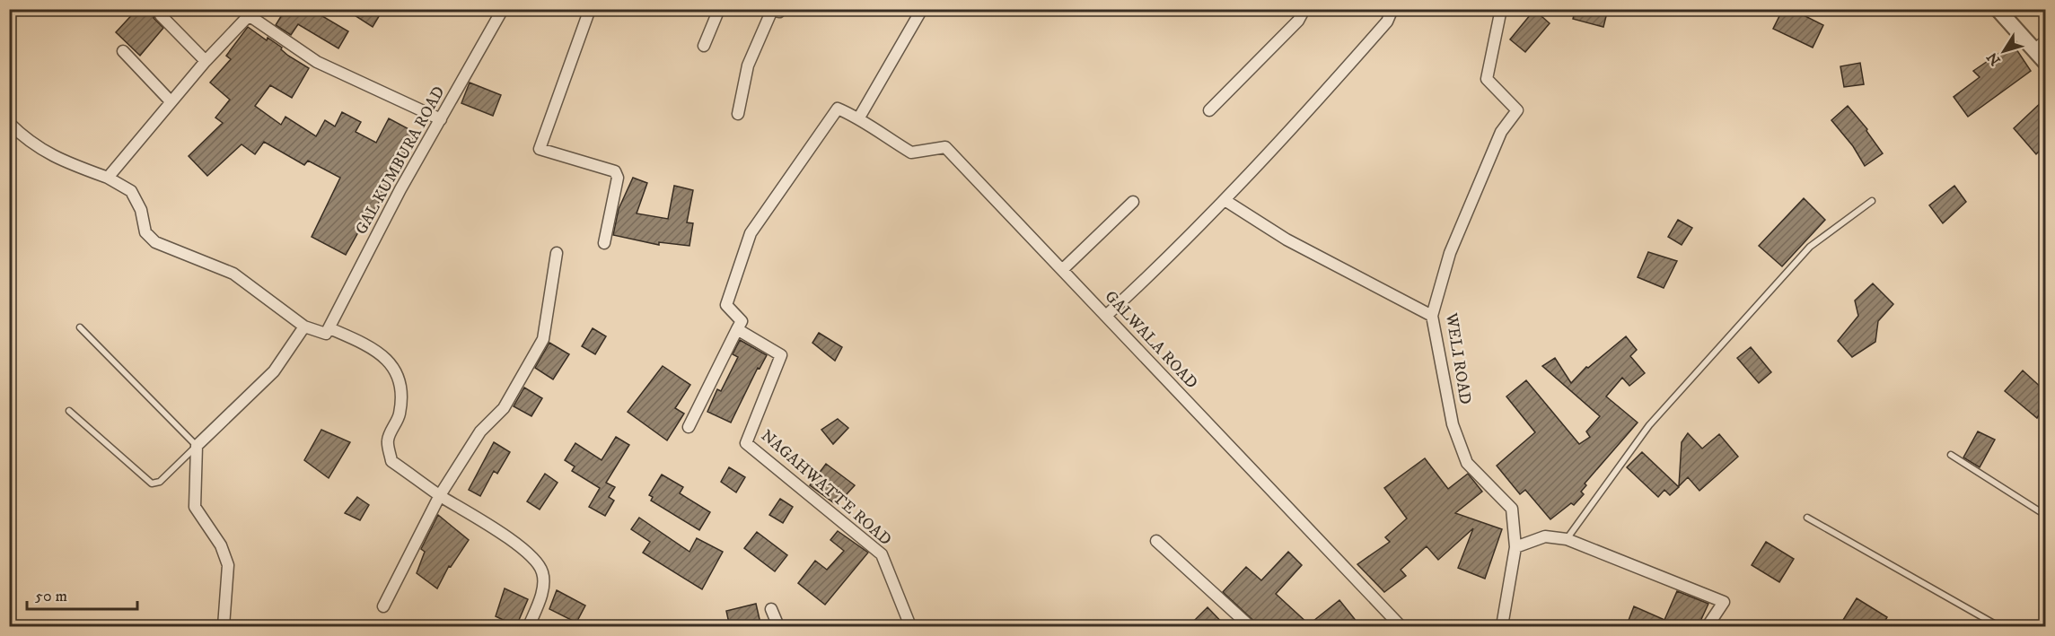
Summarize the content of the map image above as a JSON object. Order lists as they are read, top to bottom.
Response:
{
  "streets": {
    "street": [
      "GAL KUMBURA ROAD",
      "GALWALA ROAD",
      "WELI ROAD",
      "NAGAHWATTE ROAD"
    ]
  },
  "scale_bar": "50 m",
  "north": "bottom left"
}
